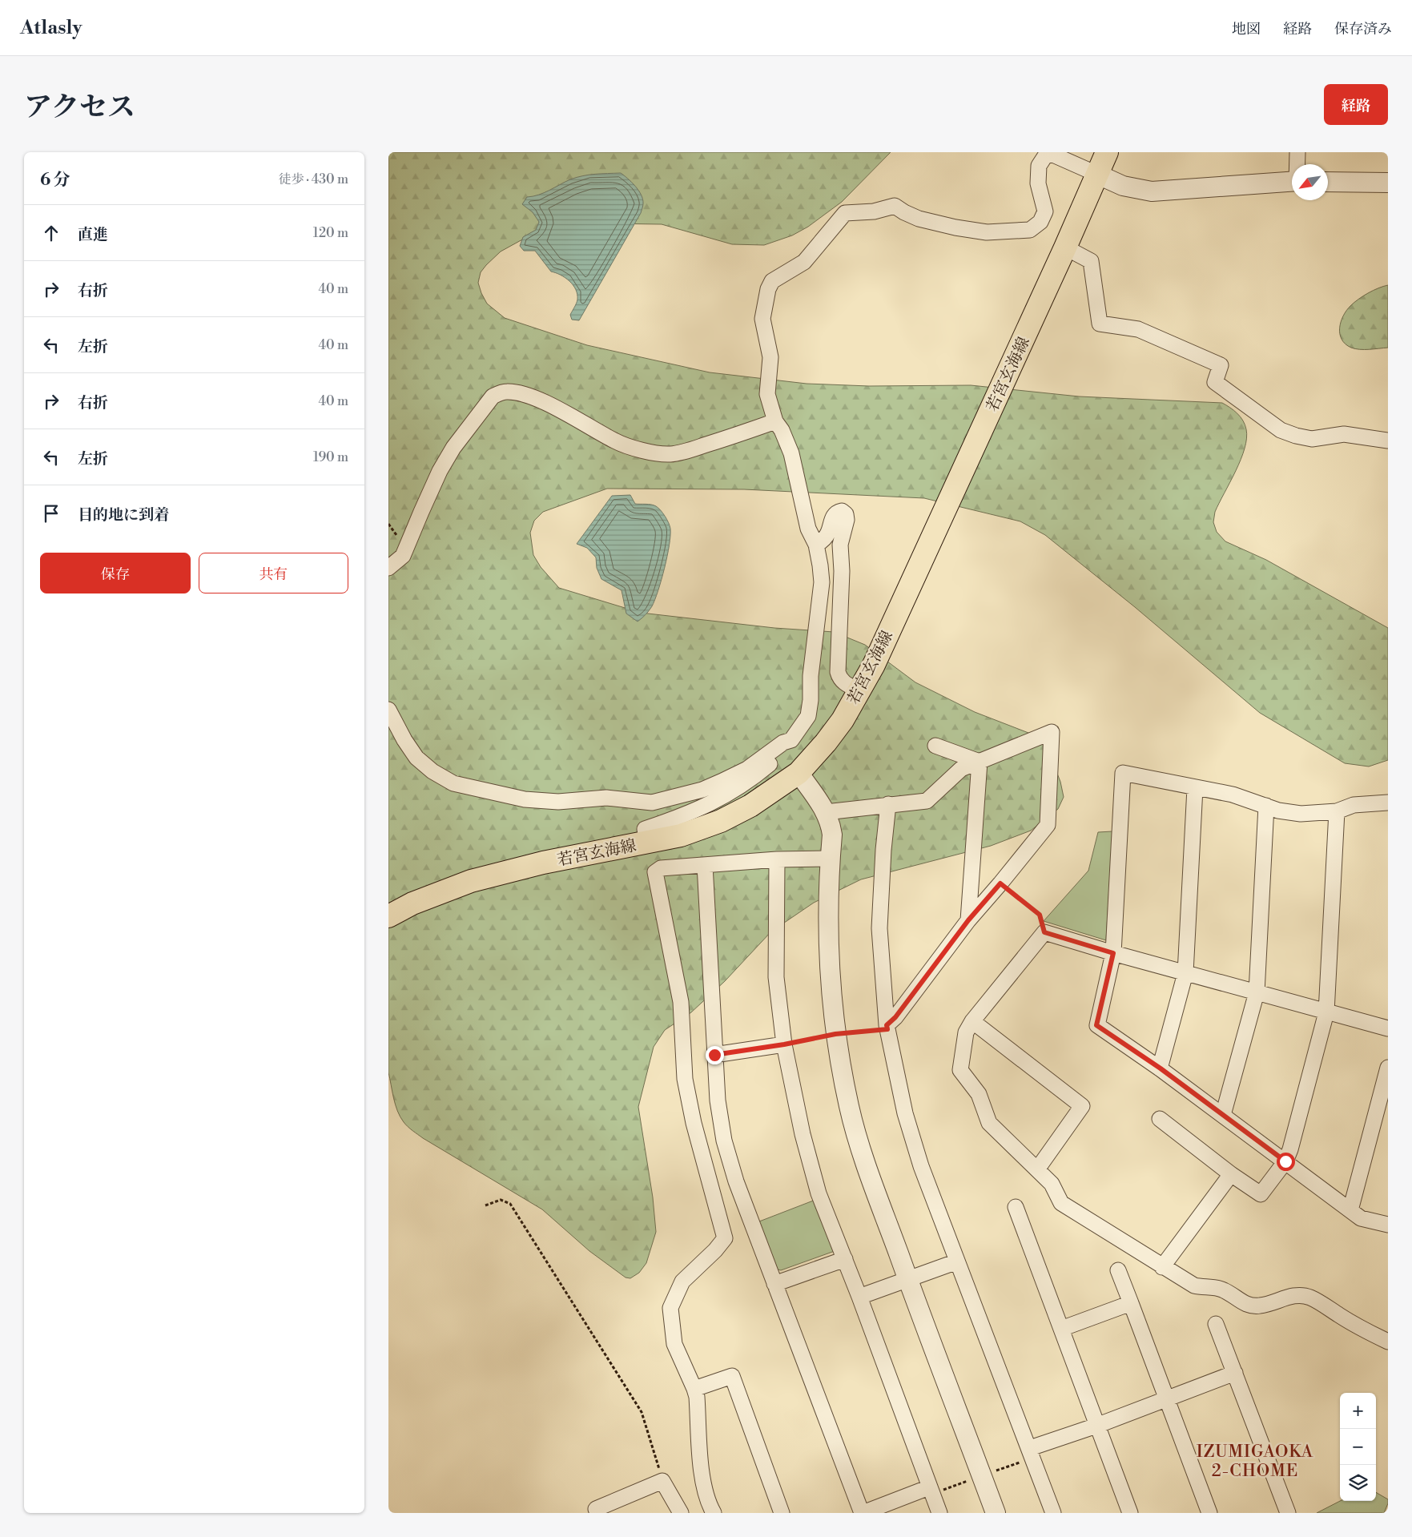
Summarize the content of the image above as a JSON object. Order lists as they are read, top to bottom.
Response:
{
  "streets": {
    "main road": ["若宮玄海線"]
  },
  "districts": ["IZUMIGAOKA 2-CHOME"],
  "north": "bottom left",
  "page": {
    "header": "Atlasly",
    "nav": ["地図", "経路", "保存済み"],
    "title": "アクセス",
    "buttons": [
      "経路",
      ["保存", "共有"]
    ],
    "heading": ["6 分", "徒歩 · 430 m"],
    "list": [
      ["直進", "120 m"],
      ["右折", "40 m"],
      ["左折", "40 m"],
      ["右折", "40 m"],
      ["左折", "190 m"],
      "目的地に到着"
    ],
    "map_buttons": ["+", "−"]
  }
}
